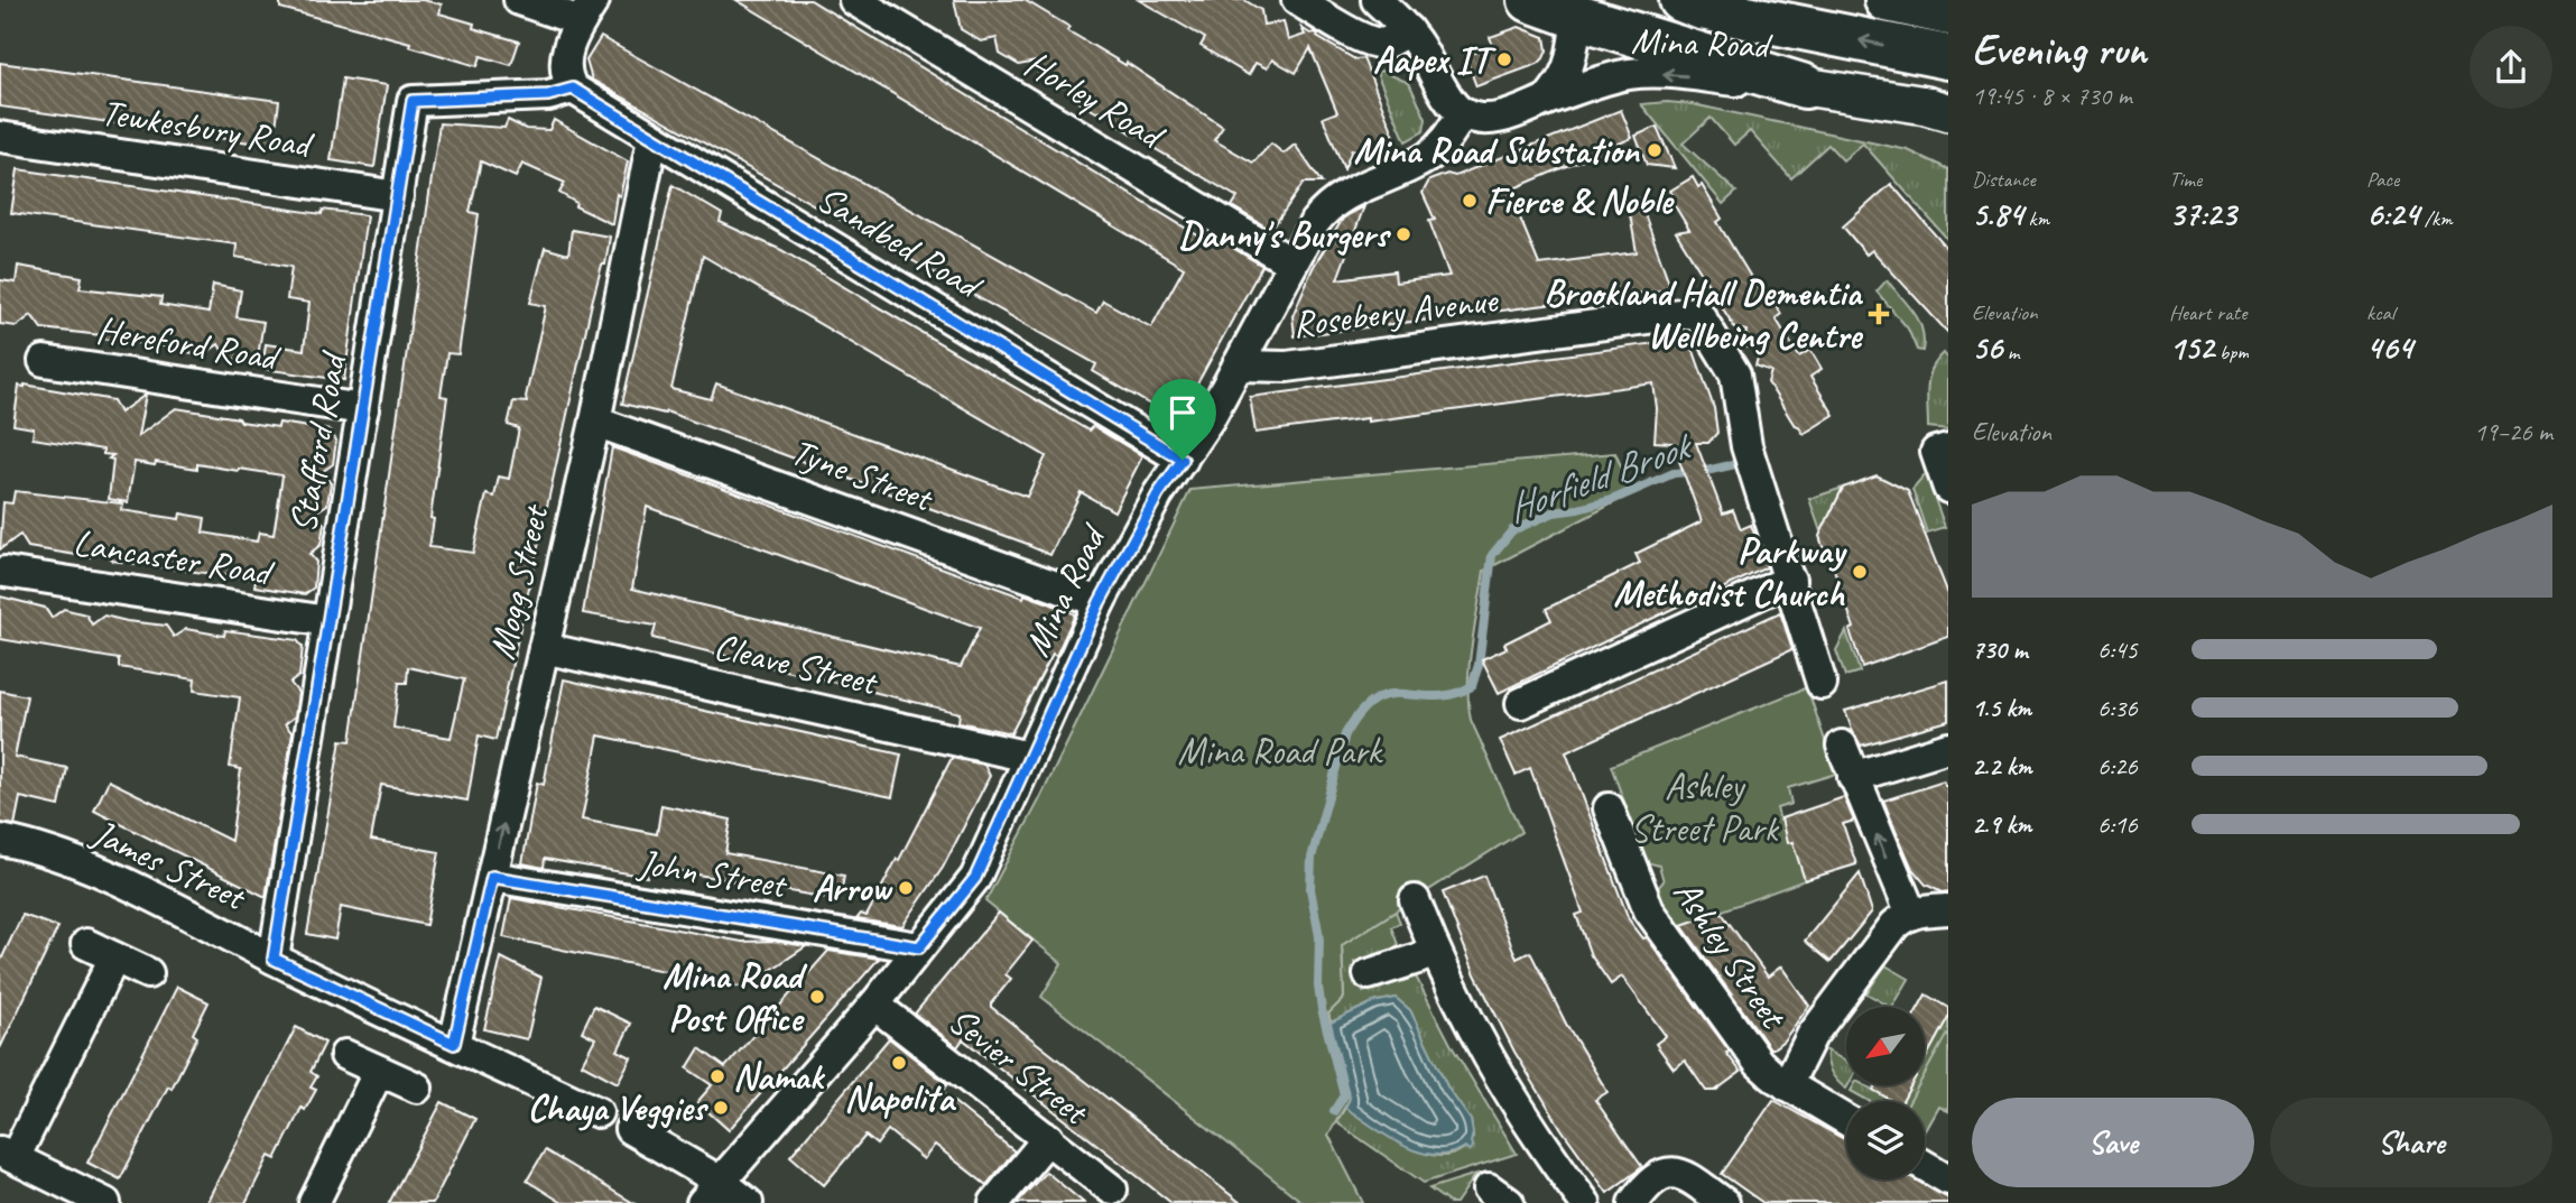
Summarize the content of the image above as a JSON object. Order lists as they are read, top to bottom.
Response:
{
  "streets": {
    "street": [
      "Mina Road",
      "Horley Road",
      "Tewkesbury Road",
      "Sandbed Road",
      "Rosebery Avenue",
      "Hereford Road",
      "Stafford Road",
      "Tyne Street",
      "Lancaster Road",
      "Mogg Street",
      "Cleave Street",
      "James Street",
      "John Street",
      "Ashley Street",
      "Sevier Street"
    ]
  },
  "crossings": [
    ["Mina Road", "Horley Road"],
    ["Mina Road", "Sandbed Road"],
    ["Mina Road", "Rosebery Avenue"],
    ["Mina Road", "Tyne Street"],
    ["Mina Road", "Cleave Street"],
    ["Mina Road", "James Street"],
    ["Mina Road", "John Street"],
    ["Mina Road", "Sevier Street"],
    ["Tewkesbury Road", "Stafford Road"],
    ["Sandbed Road", "Stafford Road"],
    ["Sandbed Road", "Mogg Street"],
    ["Hereford Road", "Stafford Road"],
    ["Stafford Road", "Lancaster Road"],
    ["Stafford Road", "James Street"],
    ["Tyne Street", "Mogg Street"],
    ["Mogg Street", "Cleave Street"],
    ["Mogg Street", "James Street"],
    ["Mogg Street", "John Street"]
  ],
  "water": ["Horfield Brook"],
  "parks": ["Mina Road Park", "Ashley Street Park"],
  "places": {
    "other": [
      "Aapex IT",
      "Mina Road Substation",
      "Fierce & Noble",
      "Danny's Burgers",
      "Parkway Methodist Church",
      "Arrow",
      "Mina Road Post Office",
      "Napolita",
      "Namak",
      "Chaya Veggies"
    ],
    "health": ["Brookland Hall Dementia Wellbeing Centre"]
  },
  "north": "bottom left",
  "page": {
    "heading": ["Evening run", "19:45 · 8 × 730 m"],
    "stats": [
      ["Distance", "5.84 km"],
      ["Time", "37:23"],
      ["Pace", "6:24 /km"],
      ["Elevation", "56 m"],
      ["Heart rate", "152 bpm"],
      ["kcal", "464"]
    ],
    "chart": ["Elevation", "19–26 m"],
    "list": [
      {
        "name": "730 m",
        "note": "6:45"
      },
      {
        "name": "1.5 km",
        "note": "6:36"
      },
      {
        "name": "2.2 km",
        "note": "6:26"
      },
      {
        "name": "2.9 km",
        "note": "6:16"
      }
    ],
    "buttons": ["Save", "Share"]
  }
}
